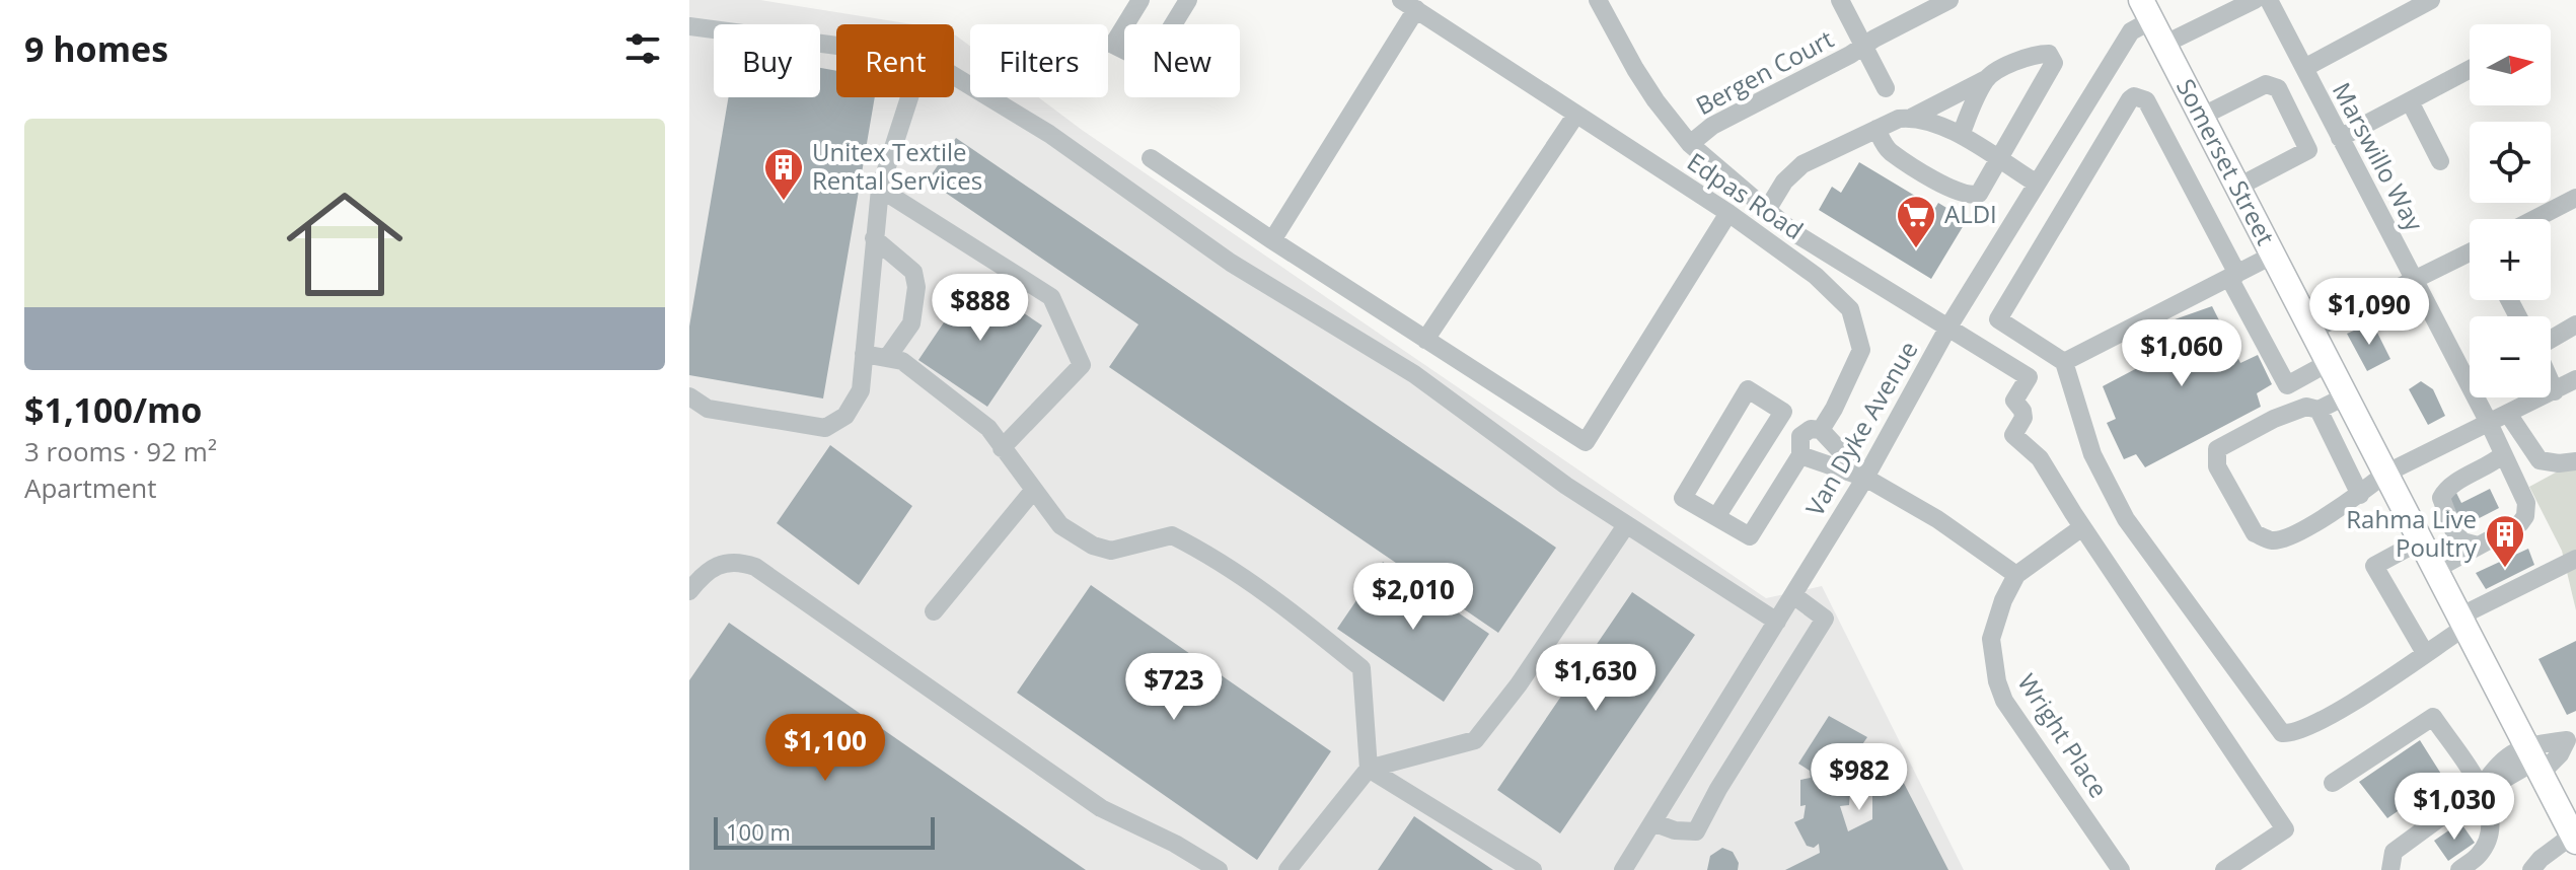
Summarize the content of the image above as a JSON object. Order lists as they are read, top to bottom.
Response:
{
  "streets": {
    "main road": ["Somerset Street"],
    "street": [
      "Bergen Court",
      "Marswillo Way",
      "Edpas Road",
      "Van Dyke Avenue",
      "Wright Place"
    ]
  },
  "crossings": [
    ["Somerset Street", "Van Dyke Avenue"]
  ],
  "places": {
    "building": ["Unitex Textile Rental Services", "Rahma Live Poultry"],
    "supermarket": ["ALDI"]
  },
  "scale_bar": "100 m",
  "north": "right",
  "page": {
    "heading": "9 homes",
    "map_buttons": ["+", "−"],
    "chip": [
      "Buy",
      "Rent",
      "Filters",
      "New"
    ],
    "list": [
      {
        "name": "$1,100/mo",
        "note": "3 rooms · 92 m² · Apartment"
      }
    ],
    "price": [
      "$888",
      "$1,090",
      "$1,060",
      "$2,010",
      "$1,630",
      "$723",
      "$1,100",
      "$982",
      "$1,030"
    ],
    "scale": "100 m"
  }
}
